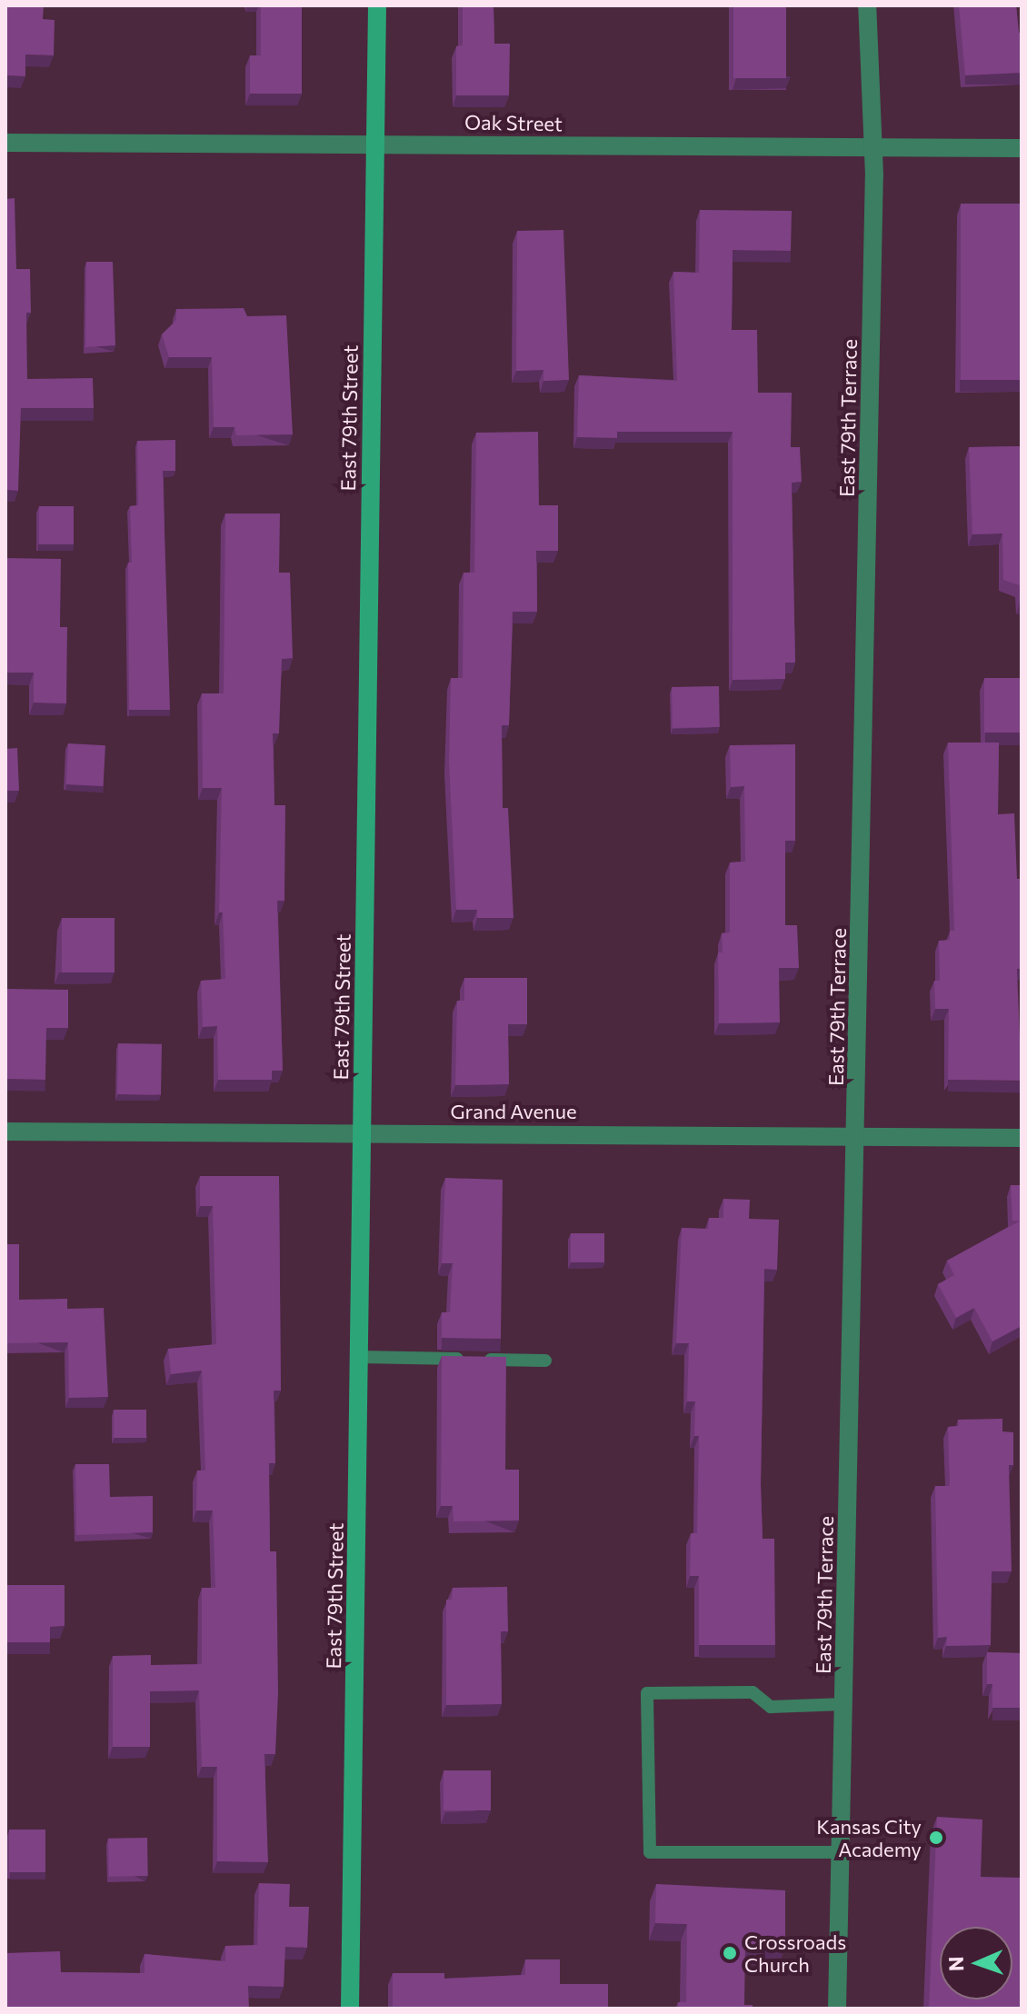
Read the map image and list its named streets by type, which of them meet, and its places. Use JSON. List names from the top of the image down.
{
  "streets": {
    "street": [
      "Oak Street",
      "East 79th Street",
      "East 79th Terrace",
      "Grand Avenue"
    ]
  },
  "crossings": [
    ["Oak Street", "East 79th Street"],
    ["Oak Street", "East 79th Terrace"],
    ["East 79th Street", "Grand Avenue"],
    ["East 79th Terrace", "Grand Avenue"]
  ],
  "places": ["Kansas City Academy", "Crossroads Church"],
  "north": "left"
}
